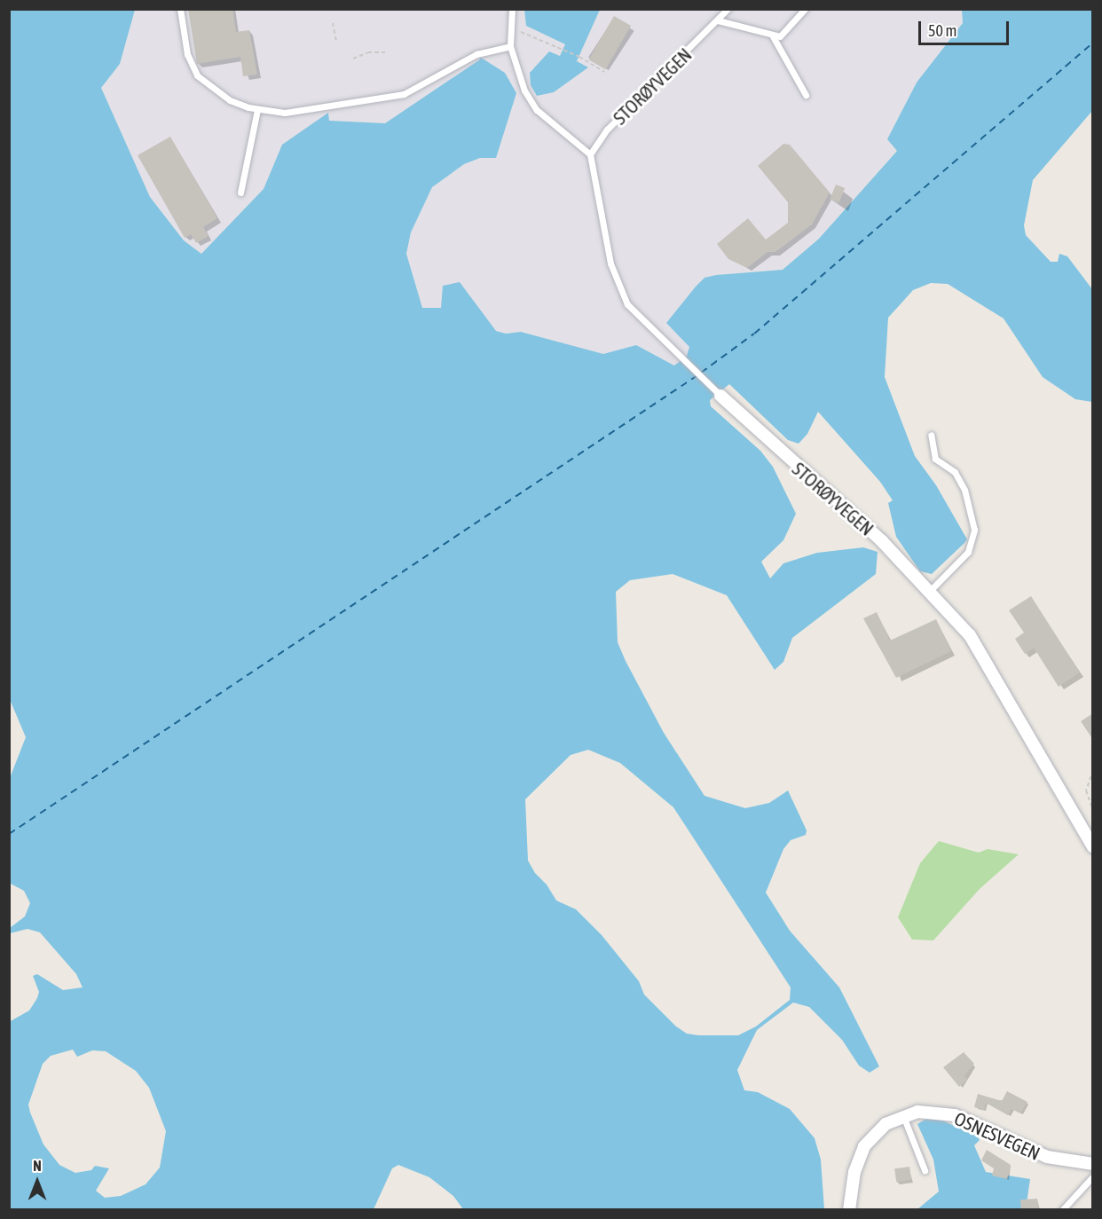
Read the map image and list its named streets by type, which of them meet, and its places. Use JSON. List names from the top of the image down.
{
  "streets": {
    "street": ["STORØYVEGEN", "OSNESVEGEN"]
  },
  "scale_bar": "50 m",
  "north": "top"
}
